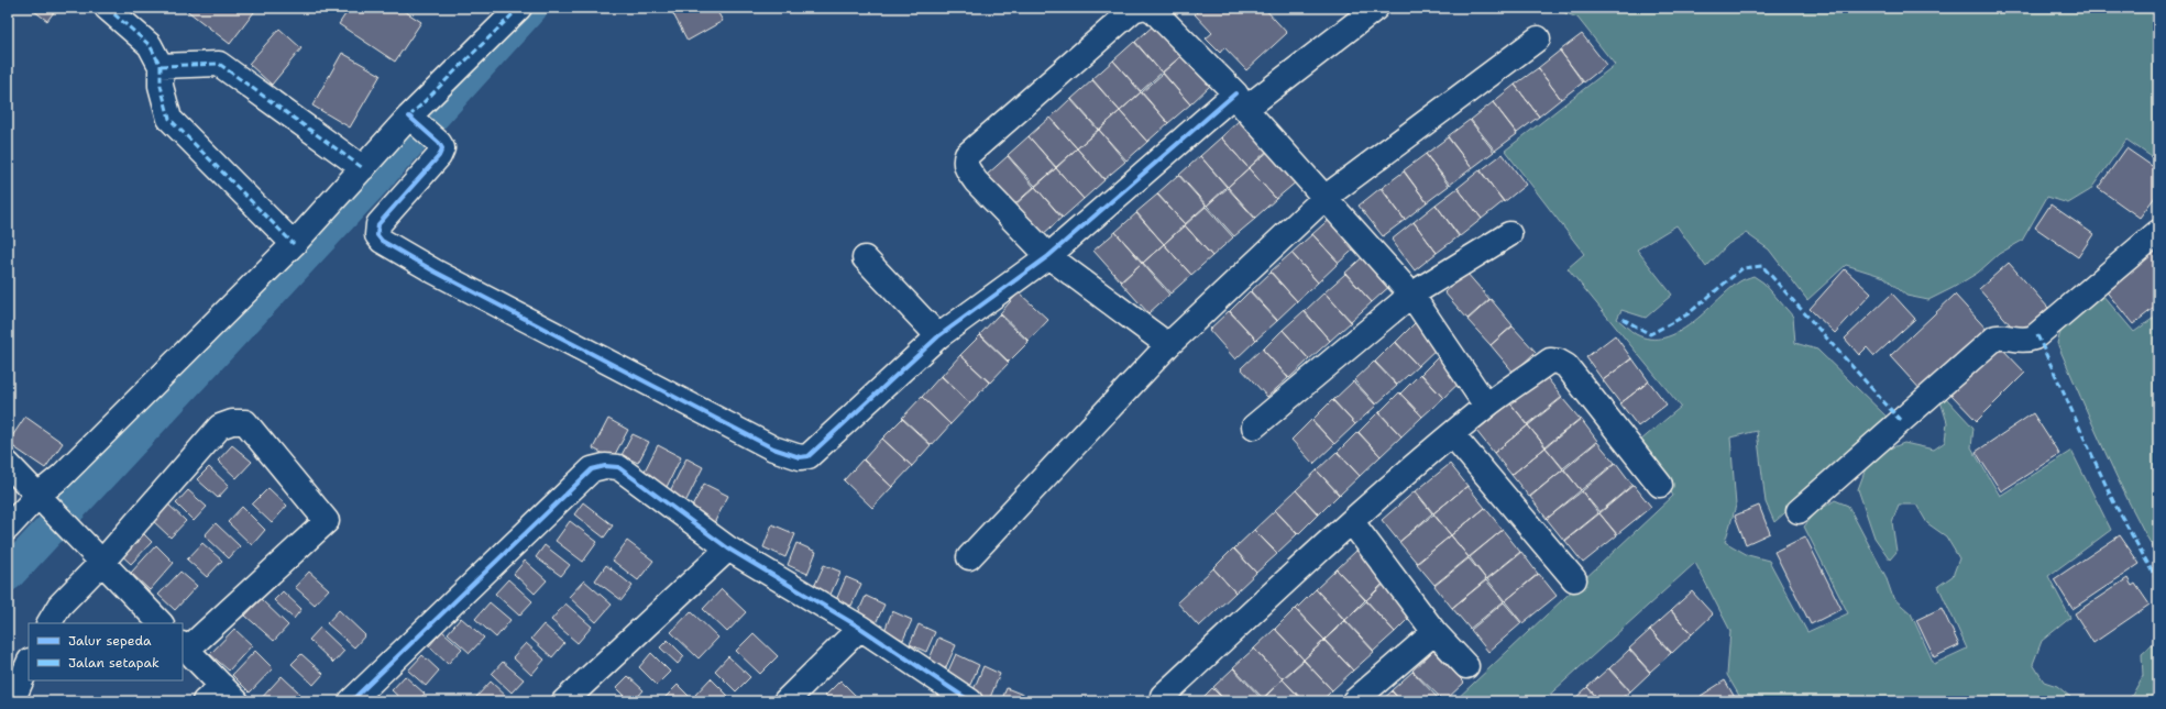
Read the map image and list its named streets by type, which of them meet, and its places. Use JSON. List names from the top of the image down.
{
  "legend": ["Jalur sepeda", "Jalan setapak"]
}
